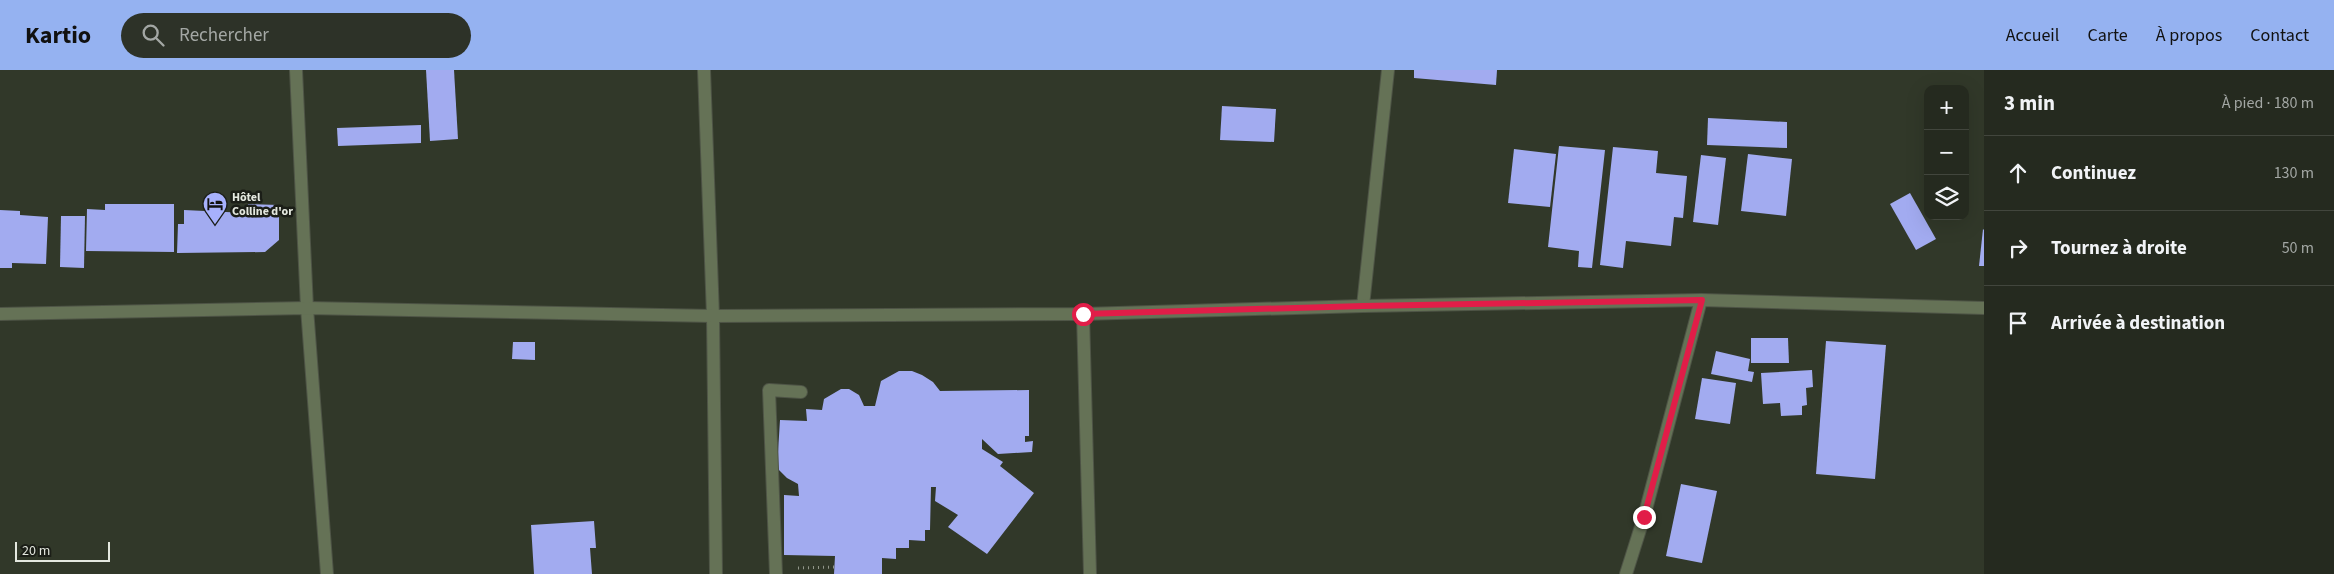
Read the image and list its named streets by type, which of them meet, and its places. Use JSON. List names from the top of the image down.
{
  "places": {
    "hotel": ["Hôtel Colline d'or"]
  },
  "scale_bar": "20 m",
  "page": {
    "header": "Kartio",
    "search": "Rechercher",
    "nav": [
      "Accueil",
      "Carte",
      "À propos",
      "Contact"
    ],
    "heading": ["3 min", "À pied · 180 m"],
    "map_buttons": ["+", "−"],
    "list": [
      ["Continuez", "130 m"],
      ["Tournez à droite", "50 m"],
      "Arrivée à destination"
    ],
    "scale": "20 m"
  }
}
